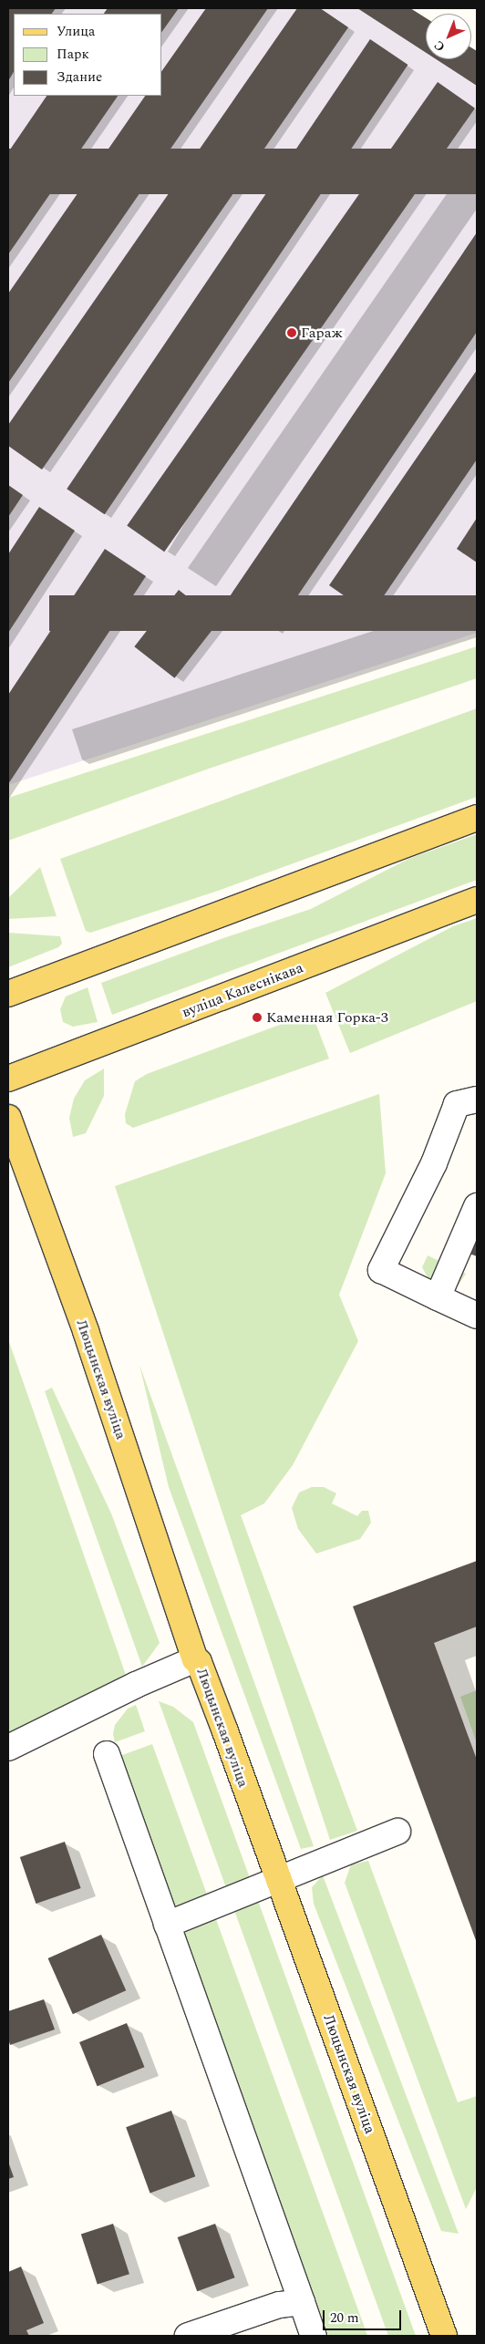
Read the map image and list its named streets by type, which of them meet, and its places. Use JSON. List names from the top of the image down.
{
  "streets": {
    "main road": ["вуліца Калеснікава", "Люцынская вуліца"]
  },
  "places": ["Гараж", "Каменная Горка-3"],
  "legend": ["Улица", "Парк", "Здание"],
  "scale_bar": "20 m",
  "north": "bottom left"
}
